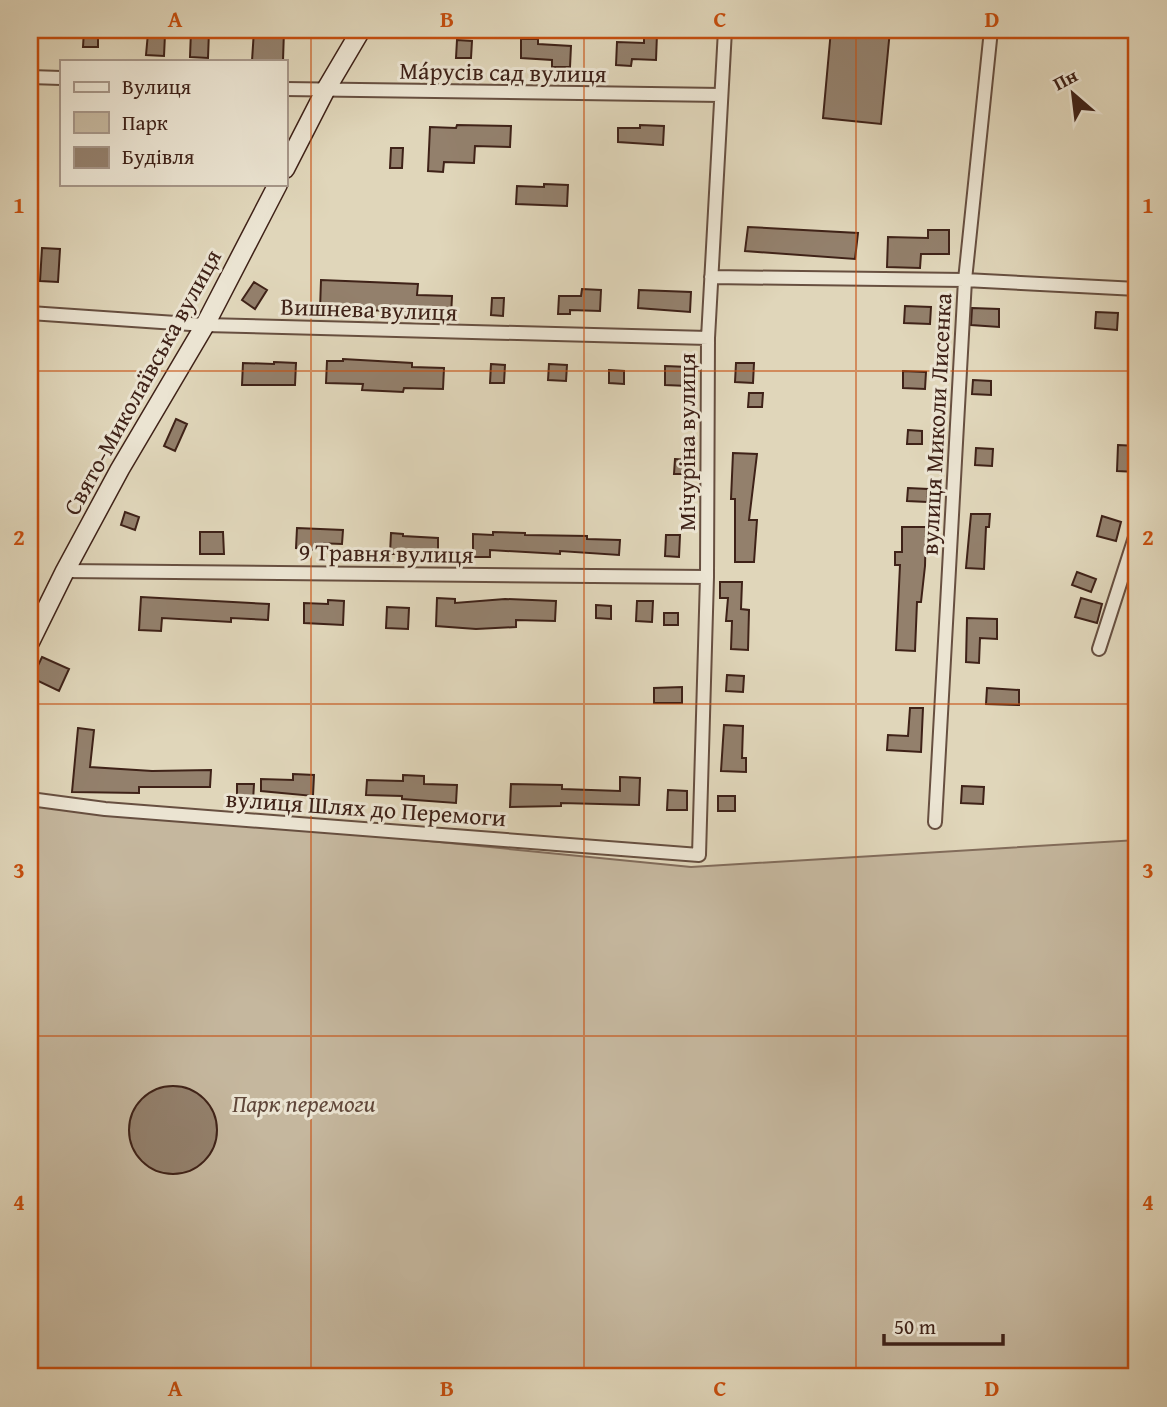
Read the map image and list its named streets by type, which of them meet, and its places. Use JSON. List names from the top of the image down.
{
  "streets": {
    "street": [
      "Мáрусів сад вулиця",
      "Вишнева вулиця",
      "Свято-Миколаївська вулиця",
      "вулиця Миколи Лисенка",
      "Мічуріна вулиця",
      "9 Травня вулиця",
      "вулиця Шлях до Перемоги"
    ]
  },
  "crossings": [
    ["Мáрусів сад вулиця", "Мічуріна вулиця"],
    ["Вишнева вулиця", "Свято-Миколаївська вулиця"],
    ["Вишнева вулиця", "Мічуріна вулиця"],
    ["Свято-Миколаївська вулиця", "9 Травня вулиця"],
    ["Мічуріна вулиця", "9 Травня вулиця"],
    ["Мічуріна вулиця", "вулиця Шлях до Перемоги"]
  ],
  "parks": ["Парк перемоги"],
  "legend": ["Вулиця", "Парк", "Будівля"],
  "scale_bar": "50 m",
  "north": "top left",
  "grid": {
    "columns": [
      "A",
      "B",
      "C",
      "D"
    ],
    "rows": [
      "1",
      "2",
      "3",
      "4"
    ]
  }
}
